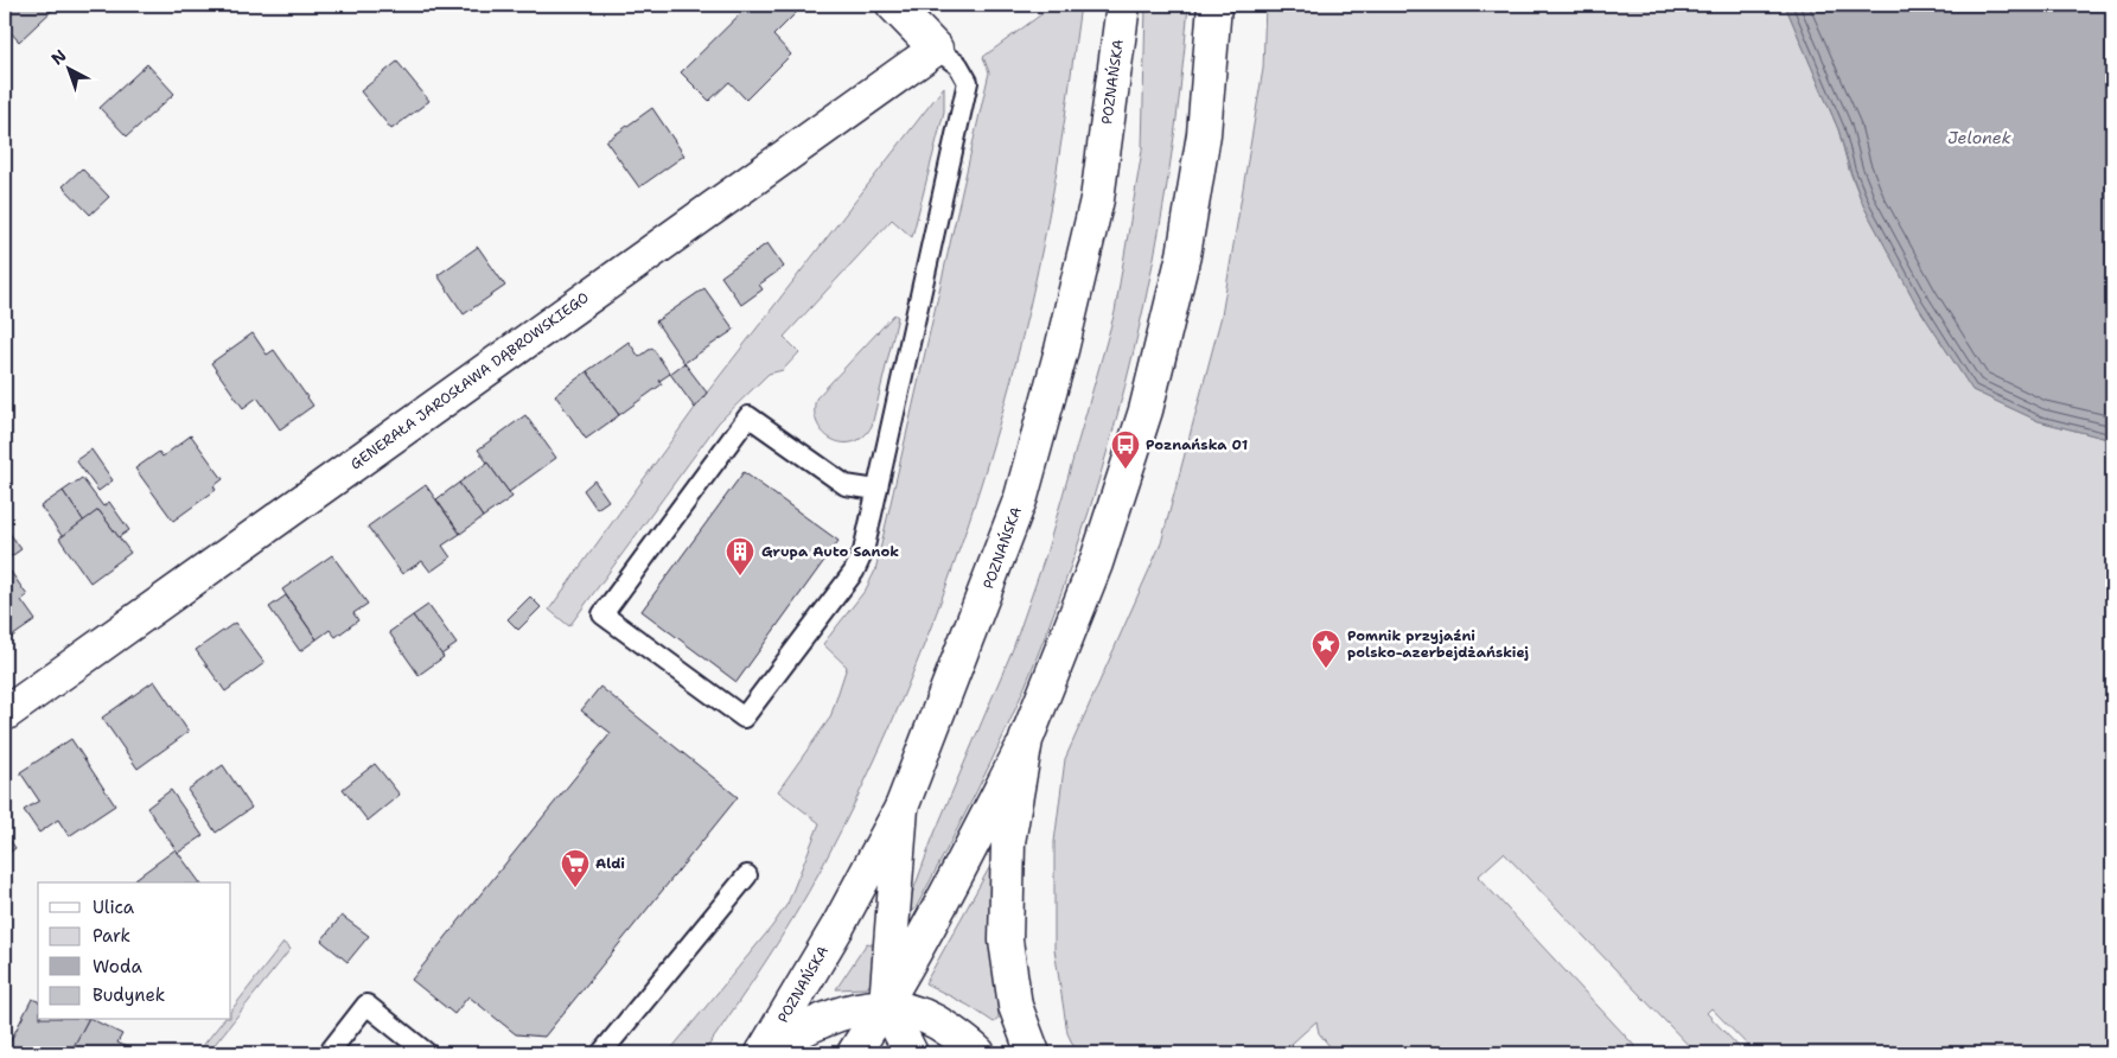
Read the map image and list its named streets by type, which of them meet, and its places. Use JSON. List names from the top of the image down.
{
  "streets": {
    "main road": ["POZNAŃSKA", "GENERAŁA JAROSŁAWA DĄBROWSKIEGO"]
  },
  "water": ["Jelonek"],
  "places": {
    "bus stop": ["Poznańska 01"],
    "building": ["Grupa Auto Sanok"],
    "place": ["Pomnik przyjaźni polsko-azerbejdżańskiej"],
    "supermarket": ["Aldi"]
  },
  "legend": [
    "Ulica",
    "Park",
    "Woda",
    "Budynek"
  ],
  "north": "top left"
}
